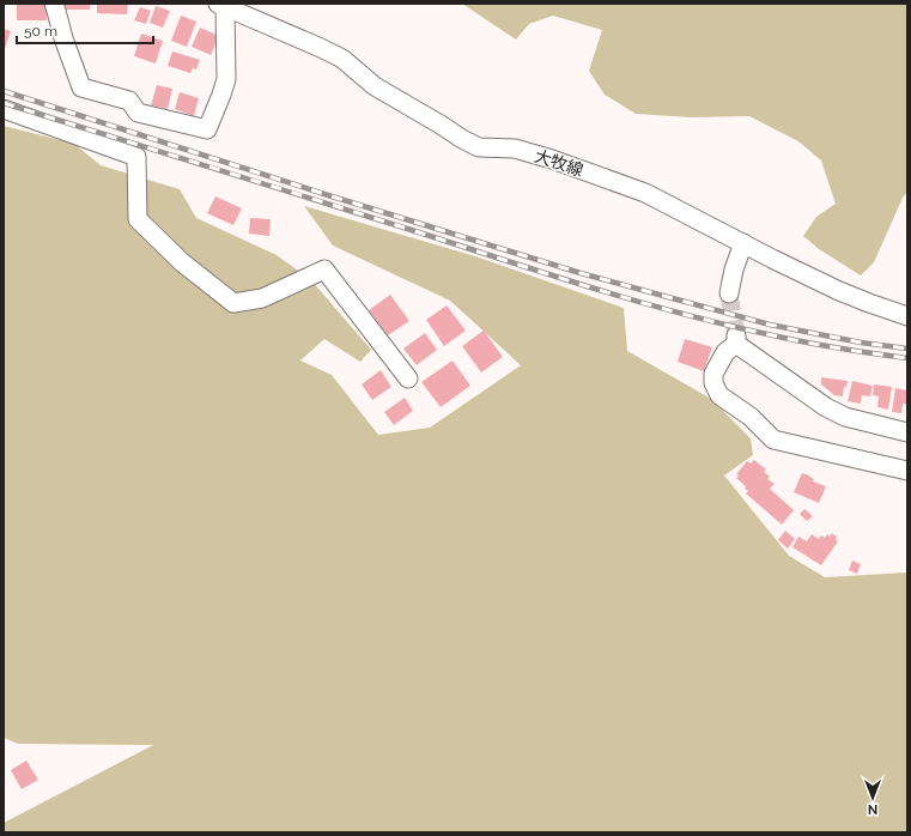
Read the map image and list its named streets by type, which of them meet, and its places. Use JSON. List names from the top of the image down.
{
  "streets": {
    "street": ["大牧線"]
  },
  "scale_bar": "50 m",
  "north": "bottom"
}
